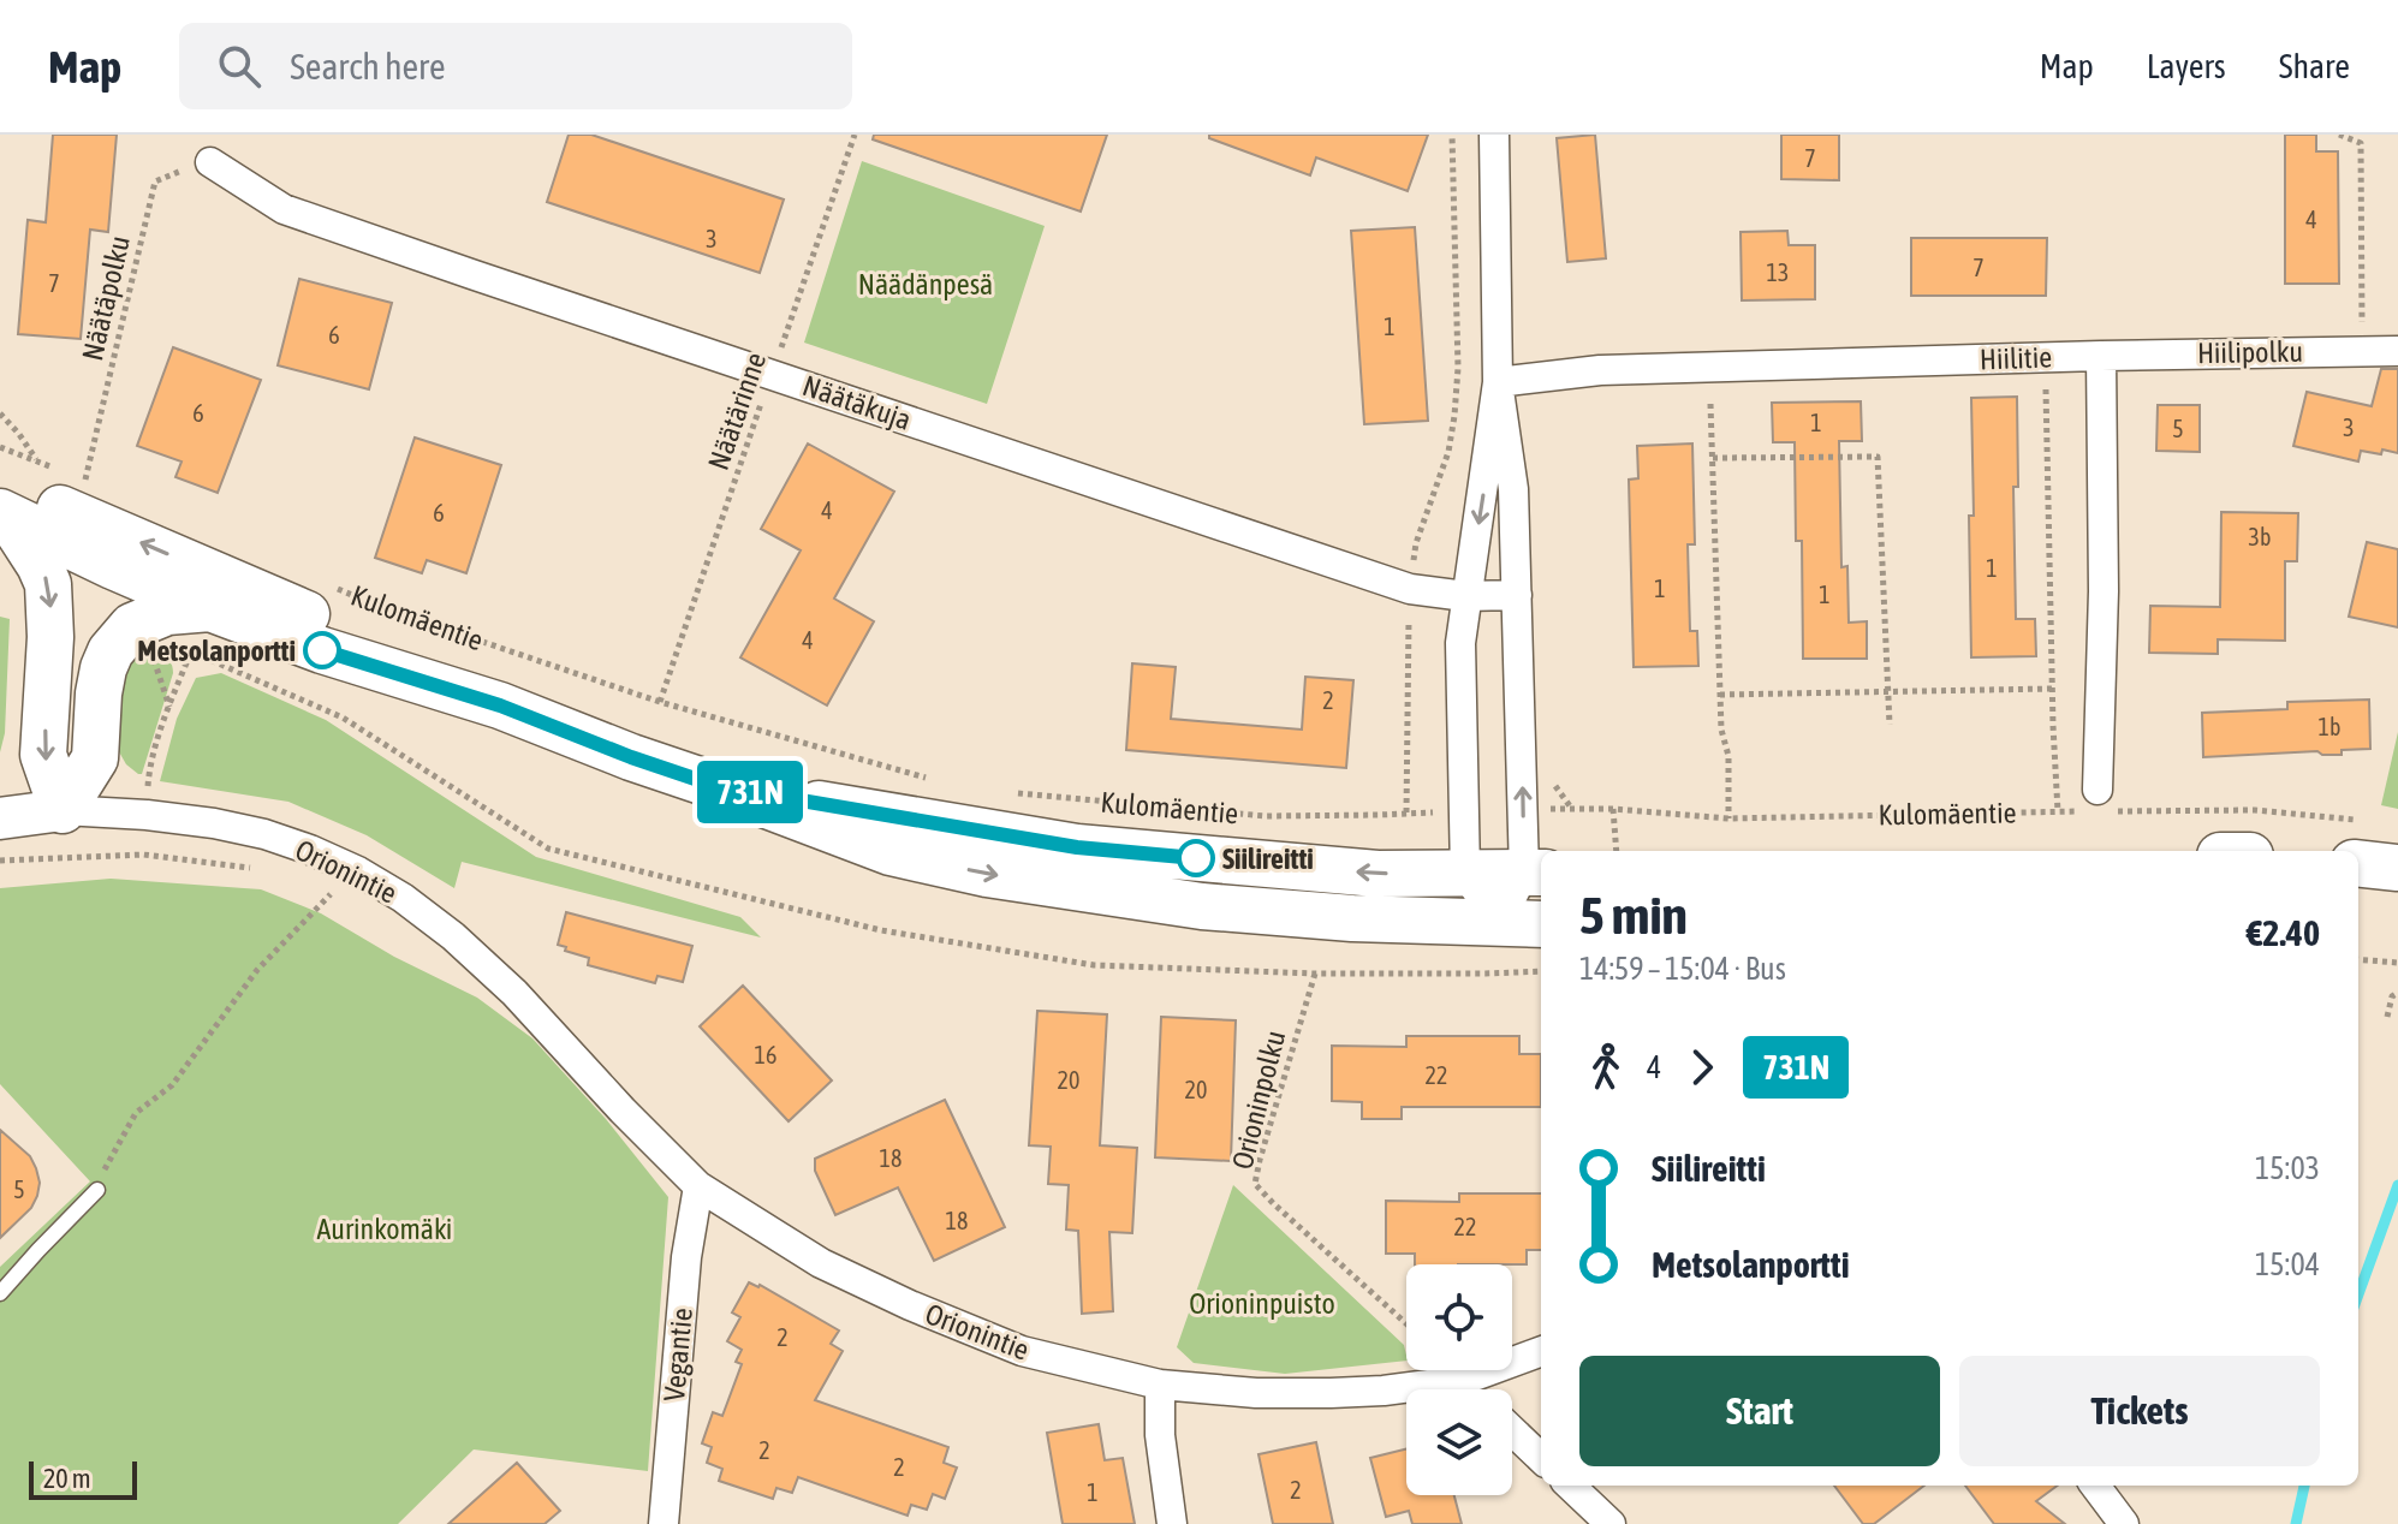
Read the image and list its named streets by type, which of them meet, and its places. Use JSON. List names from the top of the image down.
{
  "streets": {
    "main road": ["Kulomäentie", "Orionintie"],
    "street": [
      "Hiilipolku",
      "Hiilitie",
      "Näätäkuja",
      "Vegantie"
    ],
    "path": ["Näätäpolku", "Näätärinne", "Orioninpolku"]
  },
  "crossings": [
    ["Näätäpolku", "Näätäkuja"],
    ["Hiilipolku", "Hiilitie"],
    ["Näätäkuja", "Näätärinne"],
    ["Näätärinne", "Kulomäentie"],
    ["Orionintie", "Vegantie"]
  ],
  "parks": ["Näädänpesä", "Aurinkomäki", "Orioninpuisto"],
  "places": ["Metsolanportti", "Siilireitti"],
  "lines": ["bus line 731N"],
  "house_numbers": [
    "7",
    "4",
    "3",
    "7",
    "13",
    "7",
    "1",
    "6",
    "6",
    "1",
    "3",
    "5",
    "4",
    "6",
    "3b",
    "1",
    "1",
    "1",
    "4",
    "2",
    "1b",
    "16",
    "22",
    "20",
    "20",
    "18",
    "5",
    "18",
    "22",
    "2",
    "2",
    "2",
    "2",
    "1"
  ],
  "scale_bar": "20 m",
  "page": {
    "header": "Map",
    "search": "Search here",
    "nav": ["Map", "Layers", "Share"],
    "on_map": "731N",
    "heading": ["5 min", "14:59 – 15:04 · Bus", "€2.40"],
    "legs": ["4", "731N"],
    "list": [
      {
        "name": "Siilireitti",
        "value": "15:03"
      },
      {
        "name": "Metsolanportti",
        "value": "15:04"
      }
    ],
    "buttons": ["Start", "Tickets"],
    "scale": "20 m"
  }
}
